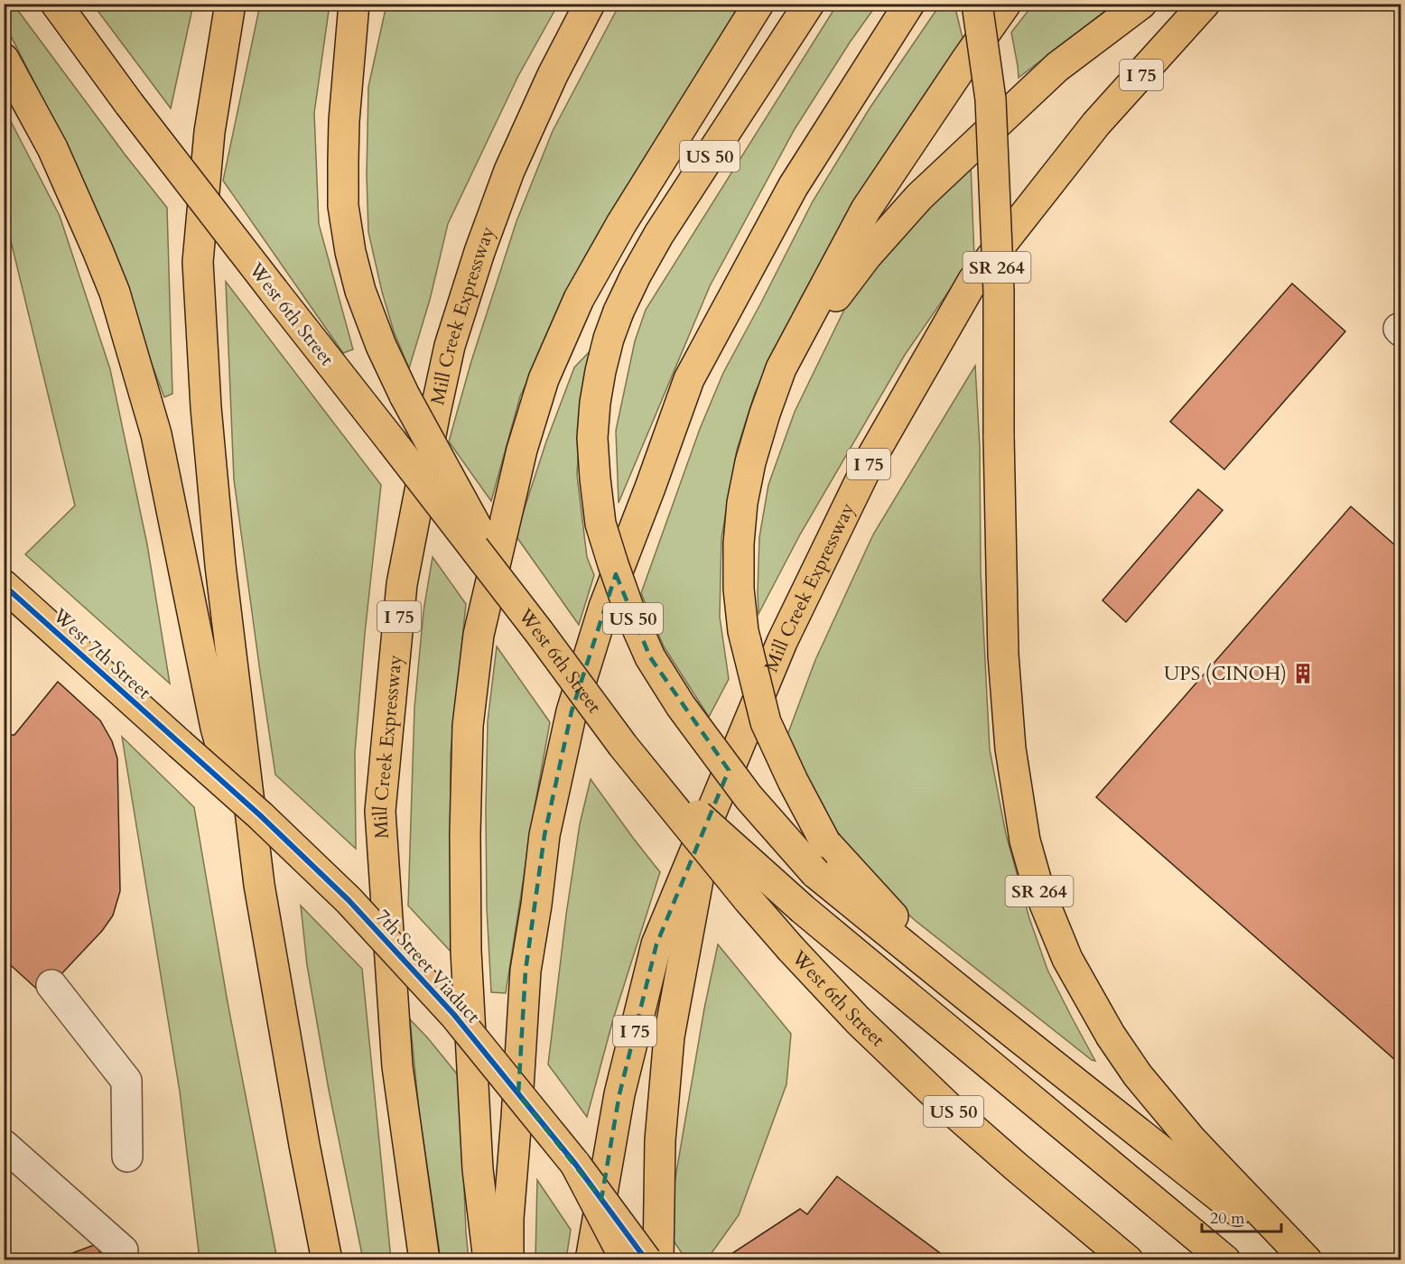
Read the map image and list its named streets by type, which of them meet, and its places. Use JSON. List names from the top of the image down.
{
  "streets": {
    "main road": [
      "I 75",
      "US 50",
      "SR 264",
      "West 6th Street",
      "Mill Creek Expressway",
      "West 7th Street",
      "7th Street Viaduct"
    ]
  },
  "crossings": [
    ["US 50", "West 6th Street"],
    ["West 7th Street", "7th Street Viaduct"]
  ],
  "places": {
    "building": ["UPS (CINOH)"]
  },
  "scale_bar": "20 m"
}
